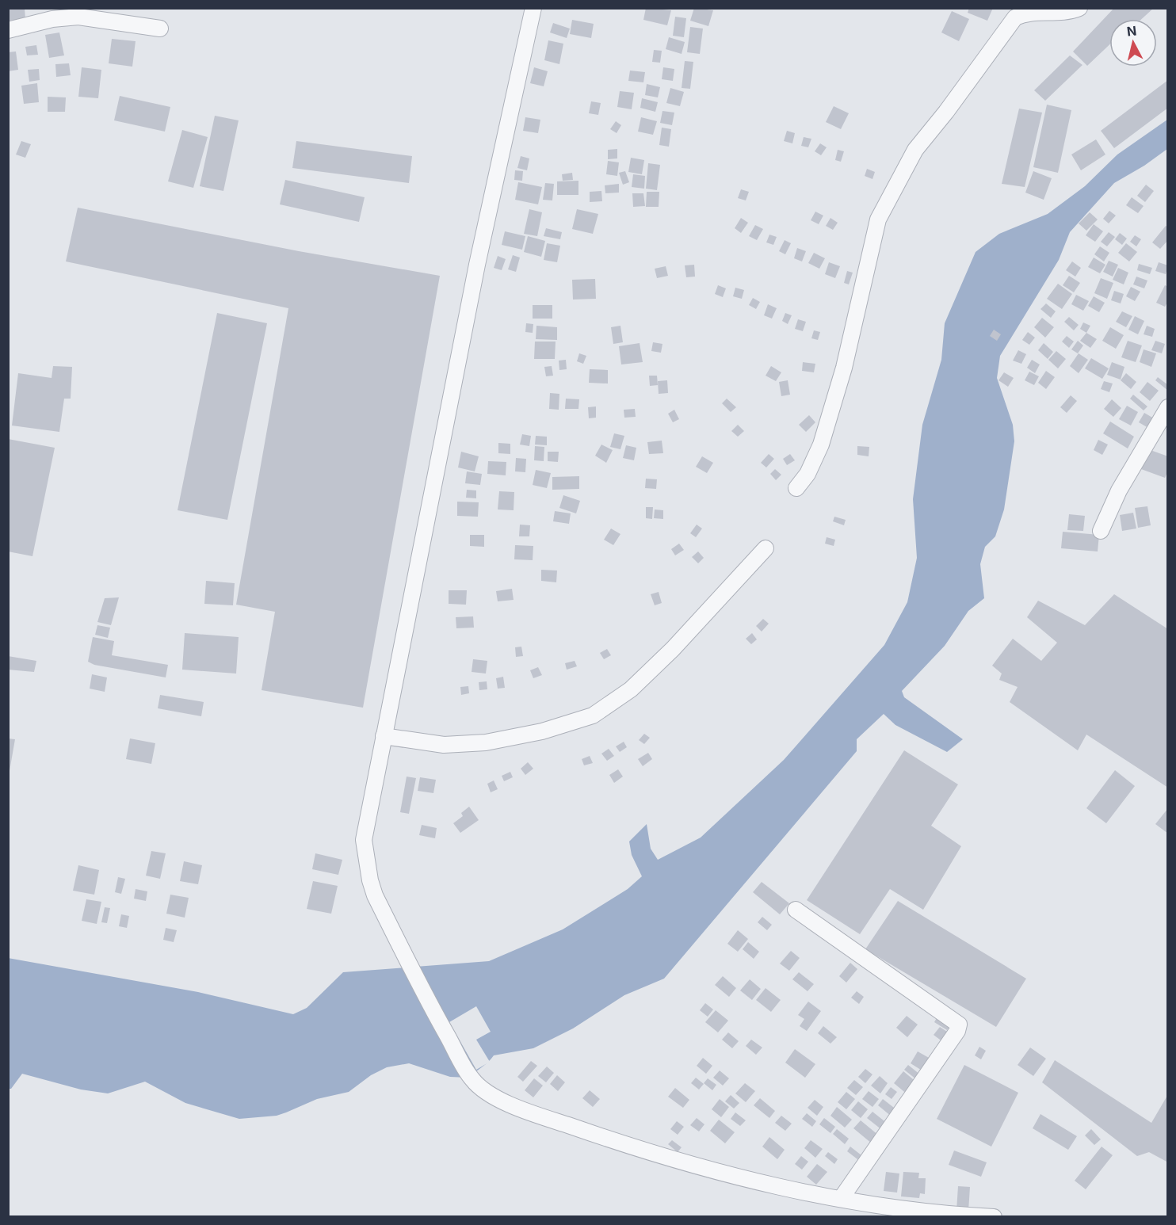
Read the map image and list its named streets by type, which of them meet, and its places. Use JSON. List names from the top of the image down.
{
  "north": "top"
}
